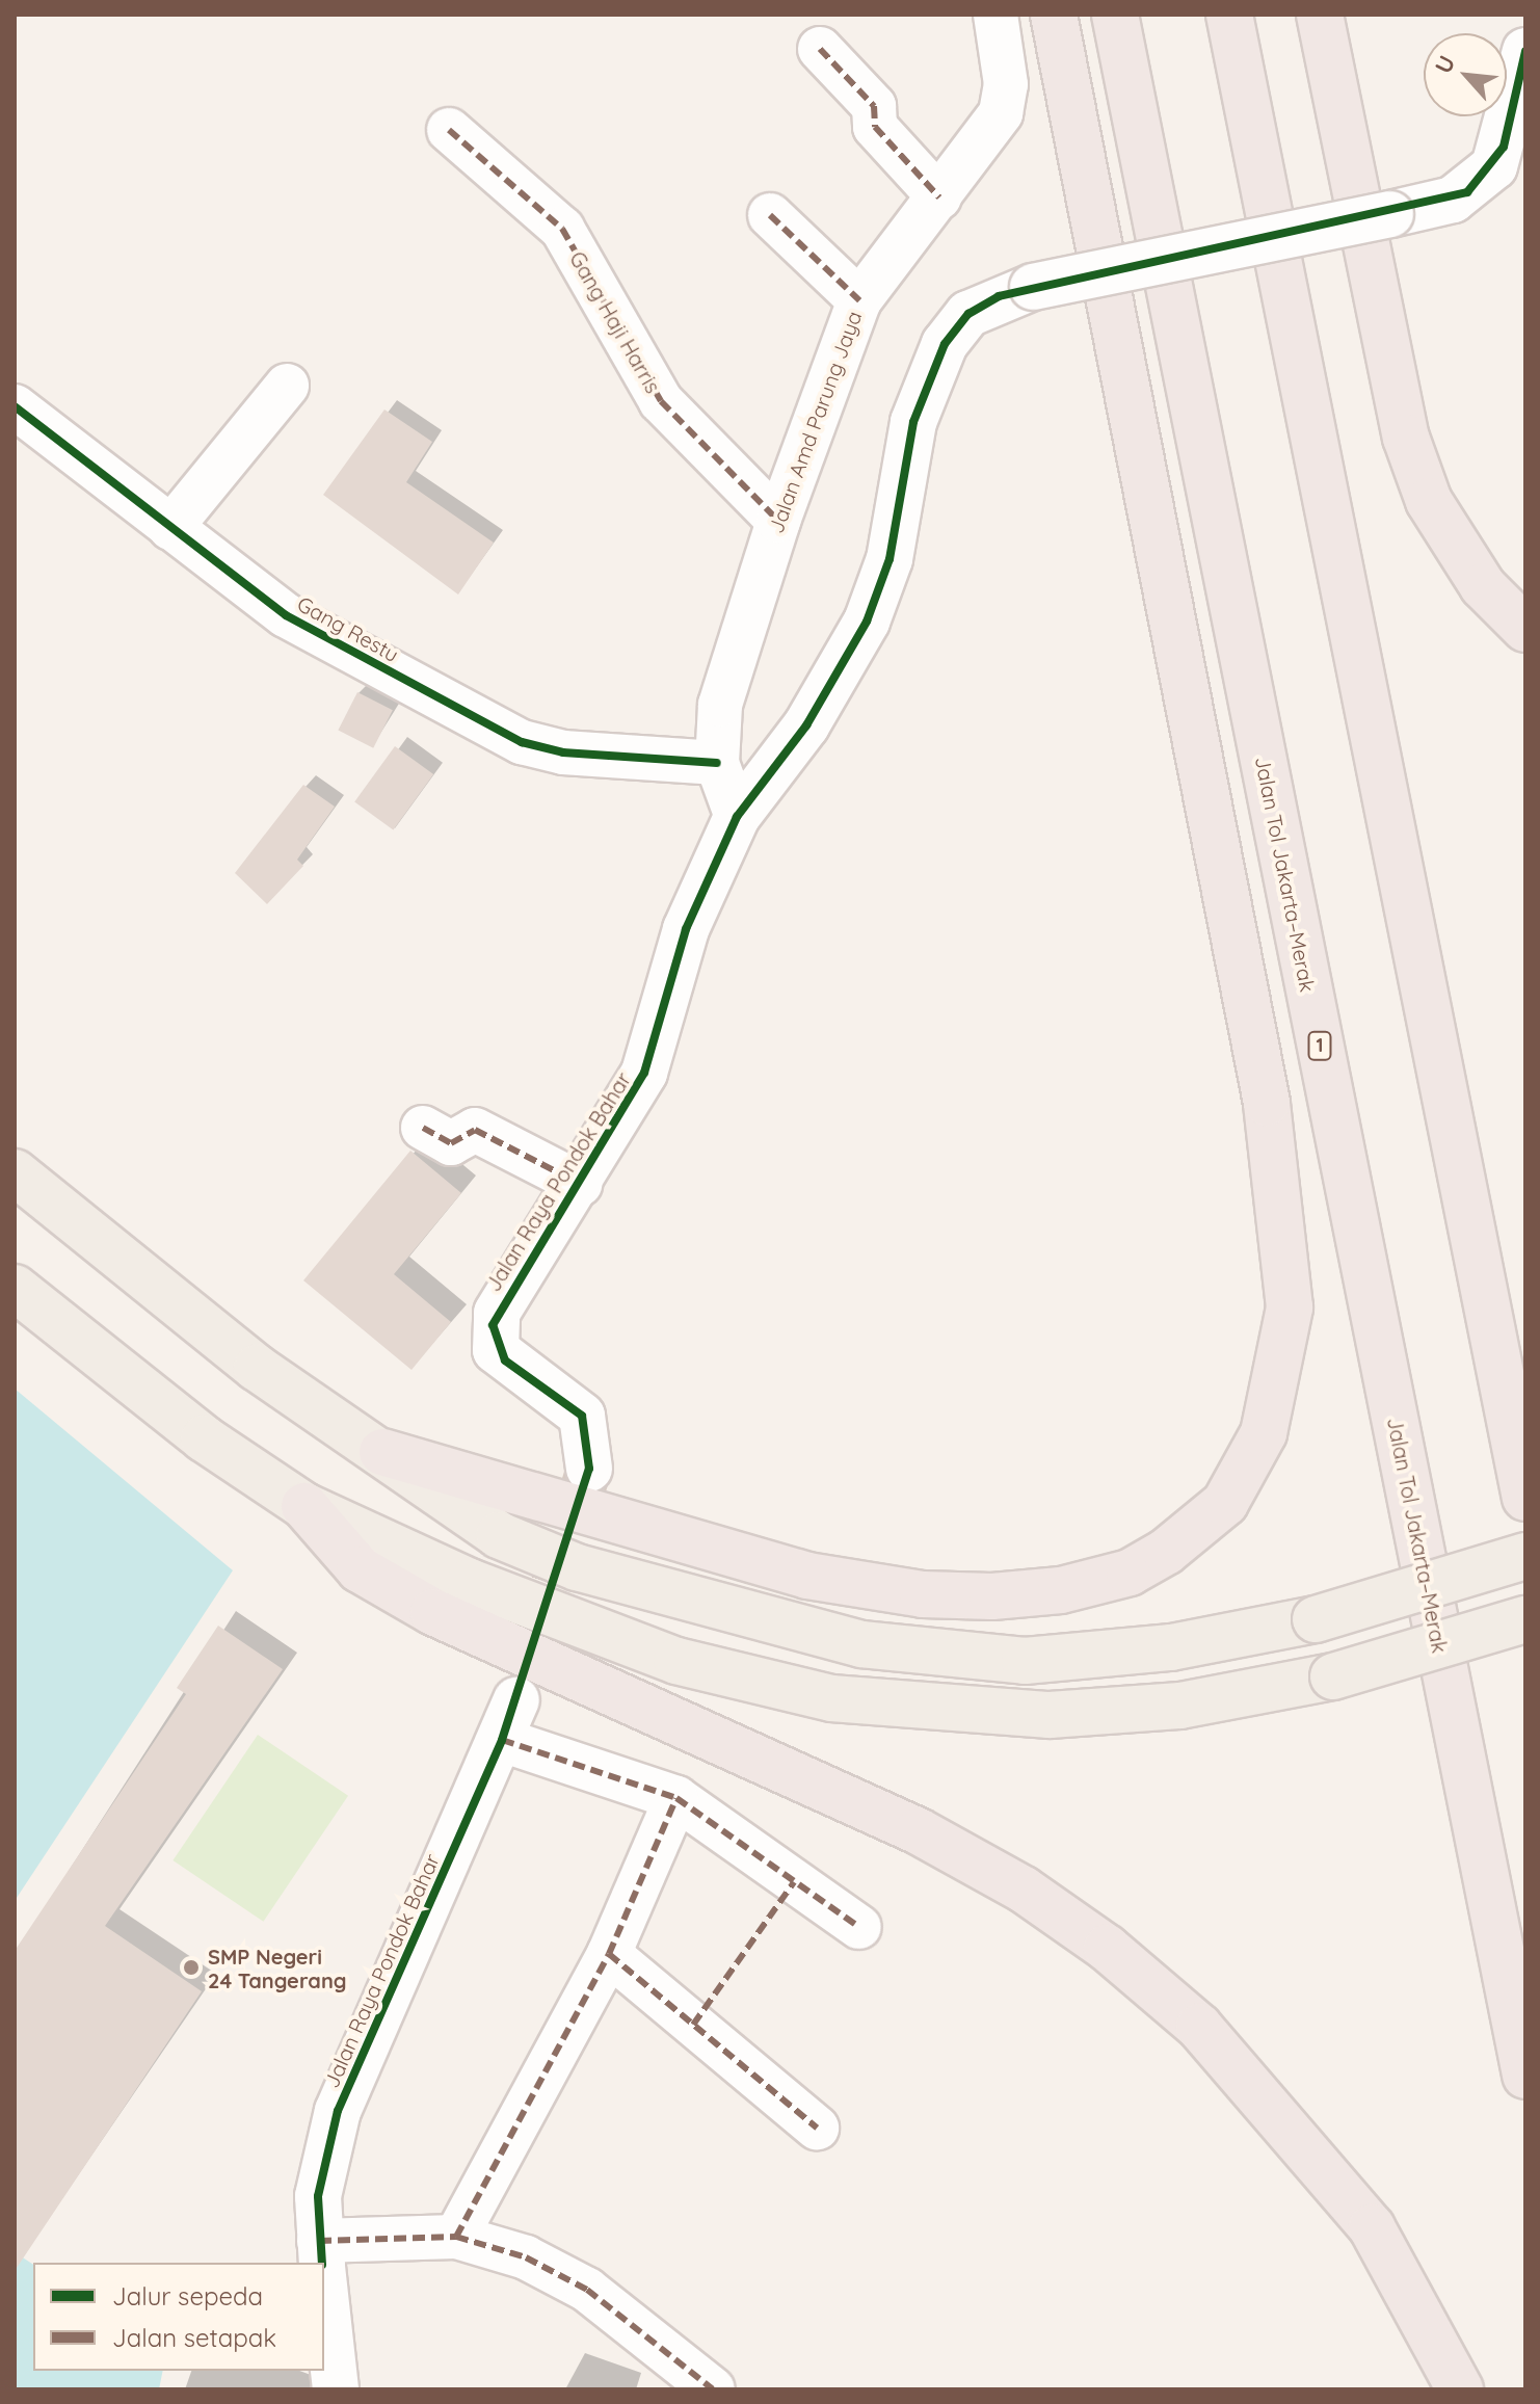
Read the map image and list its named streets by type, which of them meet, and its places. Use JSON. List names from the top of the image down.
{
  "streets": {
    "highway": ["Jalan Tol Jakarta–Merak", "1"],
    "street": [
      "Gang Haji Harris",
      "Jalan Amd Parung Jaya",
      "Gang Restu",
      "Jalan Raya Pondok Bahar"
    ]
  },
  "crossings": [
    ["Gang Haji Harris", "Jalan Amd Parung Jaya"],
    ["Jalan Amd Parung Jaya", "Gang Restu"],
    ["Jalan Amd Parung Jaya", "Jalan Raya Pondok Bahar"]
  ],
  "places": ["SMP Negeri 24 Tangerang"],
  "legend": ["Jalur sepeda", "Jalan setapak"],
  "north": "top left"
}
